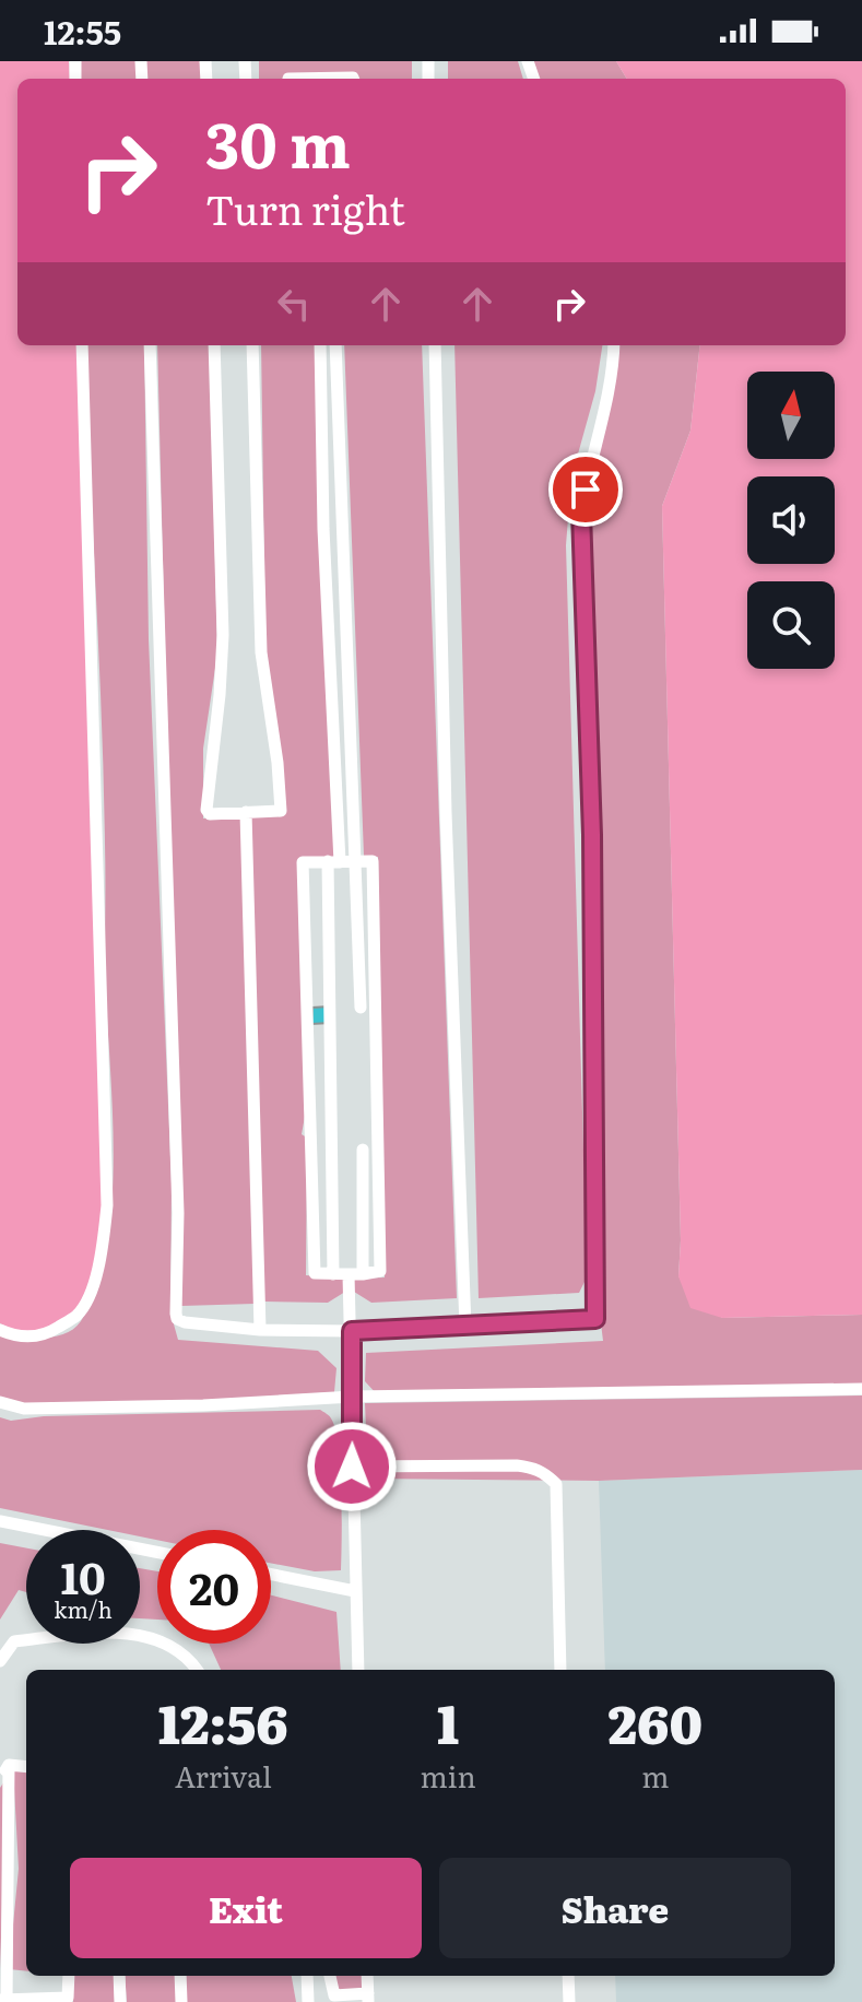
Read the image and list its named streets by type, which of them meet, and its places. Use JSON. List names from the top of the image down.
{
  "north": "top",
  "page": {
    "status": "12:55",
    "turn": ["30 m", "Turn right"],
    "speed": "10 km/h",
    "limit": "20",
    "eta": [
      "12:56",
      "Arrival",
      "1",
      "min",
      "260",
      "m"
    ],
    "buttons": ["Exit", "Share"]
  }
}
